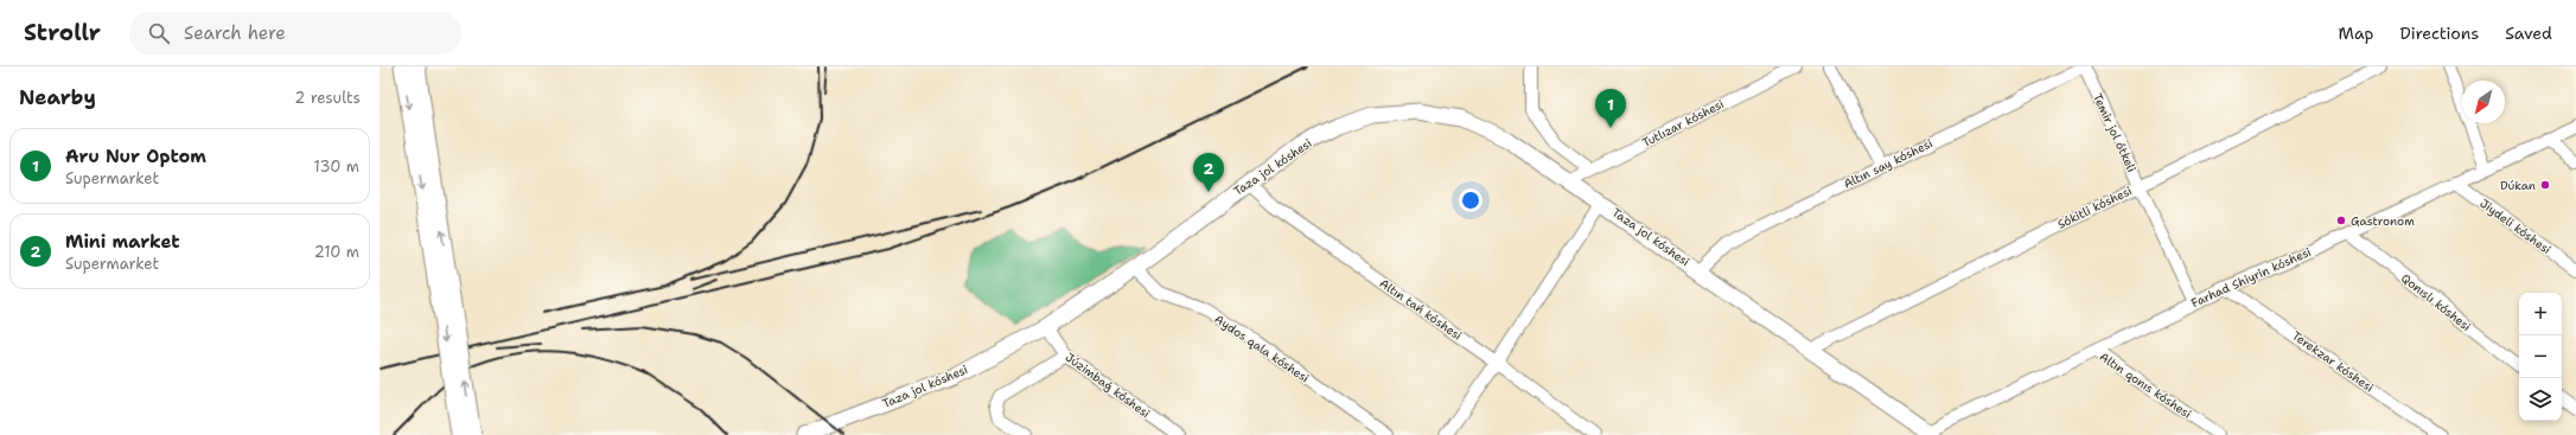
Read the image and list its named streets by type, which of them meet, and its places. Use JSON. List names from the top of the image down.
{
  "streets": {
    "main road": ["Taza jol kóshesi"],
    "street": [
      "Tutlızar kóshesi",
      "Temir jol ótkeli",
      "Altın say kóshesi",
      "Sókitli kóshesi",
      "Jiydeli kóshesi",
      "Farhad Shiyrin kóshesi",
      "Qonıslı kóshesi",
      "Altın tań kóshesi",
      "Aydos qala kóshesi",
      "Terekzar kóshesi",
      "Júzimbaǵ kóshesi",
      "Altın qonıs kóshesi"
    ]
  },
  "crossings": [
    ["Tutlızar kóshesi", "Taza jol kóshesi"],
    ["Temir jol ótkeli", "Altın say kóshesi"],
    ["Temir jol ótkeli", "Sókitli kóshesi"],
    ["Temir jol ótkeli", "Farhad Shiyrin kóshesi"],
    ["Altın say kóshesi", "Taza jol kóshesi"],
    ["Taza jol kóshesi", "Sókitli kóshesi"],
    ["Taza jol kóshesi", "Farhad Shiyrin kóshesi"],
    ["Taza jol kóshesi", "Altın tań kóshesi"],
    ["Taza jol kóshesi", "Aydos qala kóshesi"],
    ["Taza jol kóshesi", "Júzimbaǵ kóshesi"],
    ["Jiydeli kóshesi", "Farhad Shiyrin kóshesi"],
    ["Farhad Shiyrin kóshesi", "Qonıslı kóshesi"],
    ["Farhad Shiyrin kóshesi", "Terekzar kóshesi"],
    ["Farhad Shiyrin kóshesi", "Altın qonıs kóshesi"]
  ],
  "places": ["Dúkan", "Gastronom"],
  "north": "bottom left",
  "page": {
    "header": "Strollr",
    "search": "Search here",
    "nav": ["Map", "Directions", "Saved"],
    "heading": ["Nearby", "2 results"],
    "pins": ["1", "2"],
    "list": [
      {
        "mark": "1",
        "name": "Aru Nur Optom",
        "note": "Supermarket",
        "value": "130 m"
      },
      {
        "mark": "2",
        "name": "Mini market",
        "note": "Supermarket",
        "value": "210 m"
      }
    ],
    "map_buttons": ["+", "−"]
  }
}
